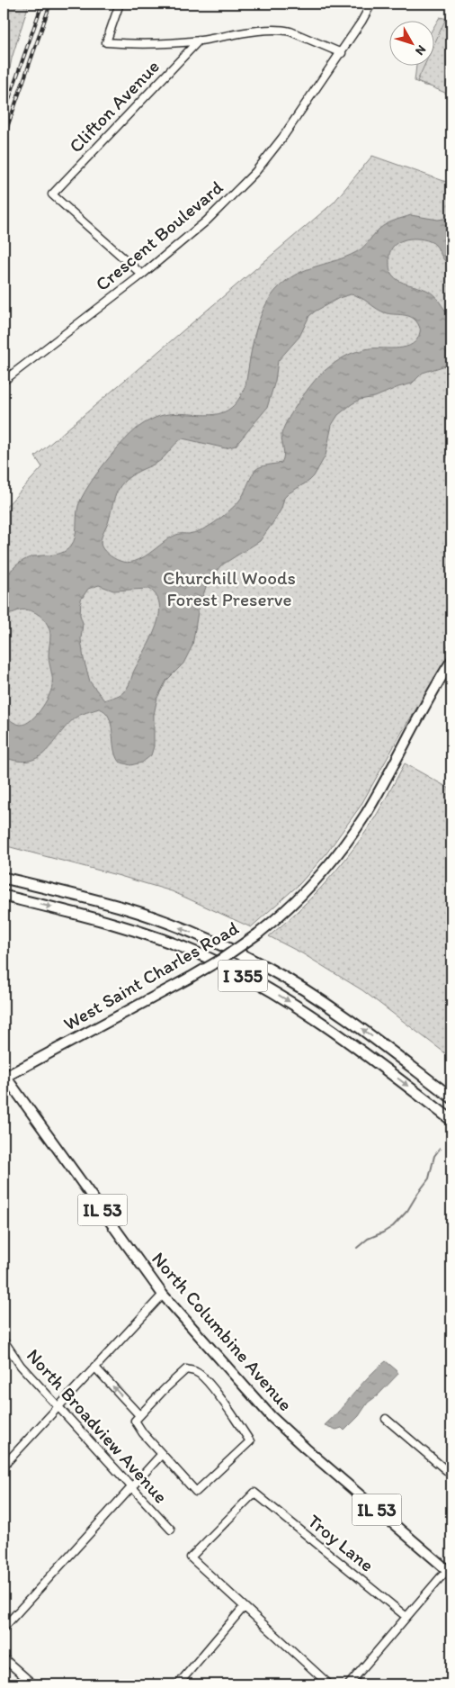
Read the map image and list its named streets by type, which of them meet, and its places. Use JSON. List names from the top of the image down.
{
  "streets": {
    "highway": ["I 355"],
    "main road": ["West Saint Charles Road", "IL 53", "North Columbine Avenue"],
    "street": [
      "Clifton Avenue",
      "Crescent Boulevard",
      "North Broadview Avenue",
      "Troy Lane"
    ]
  },
  "crossings": [
    ["Clifton Avenue", "Crescent Boulevard"],
    ["West Saint Charles Road", "North Columbine Avenue"]
  ],
  "parks": ["Churchill Woods Forest Preserve"],
  "north": "bottom right"
}
